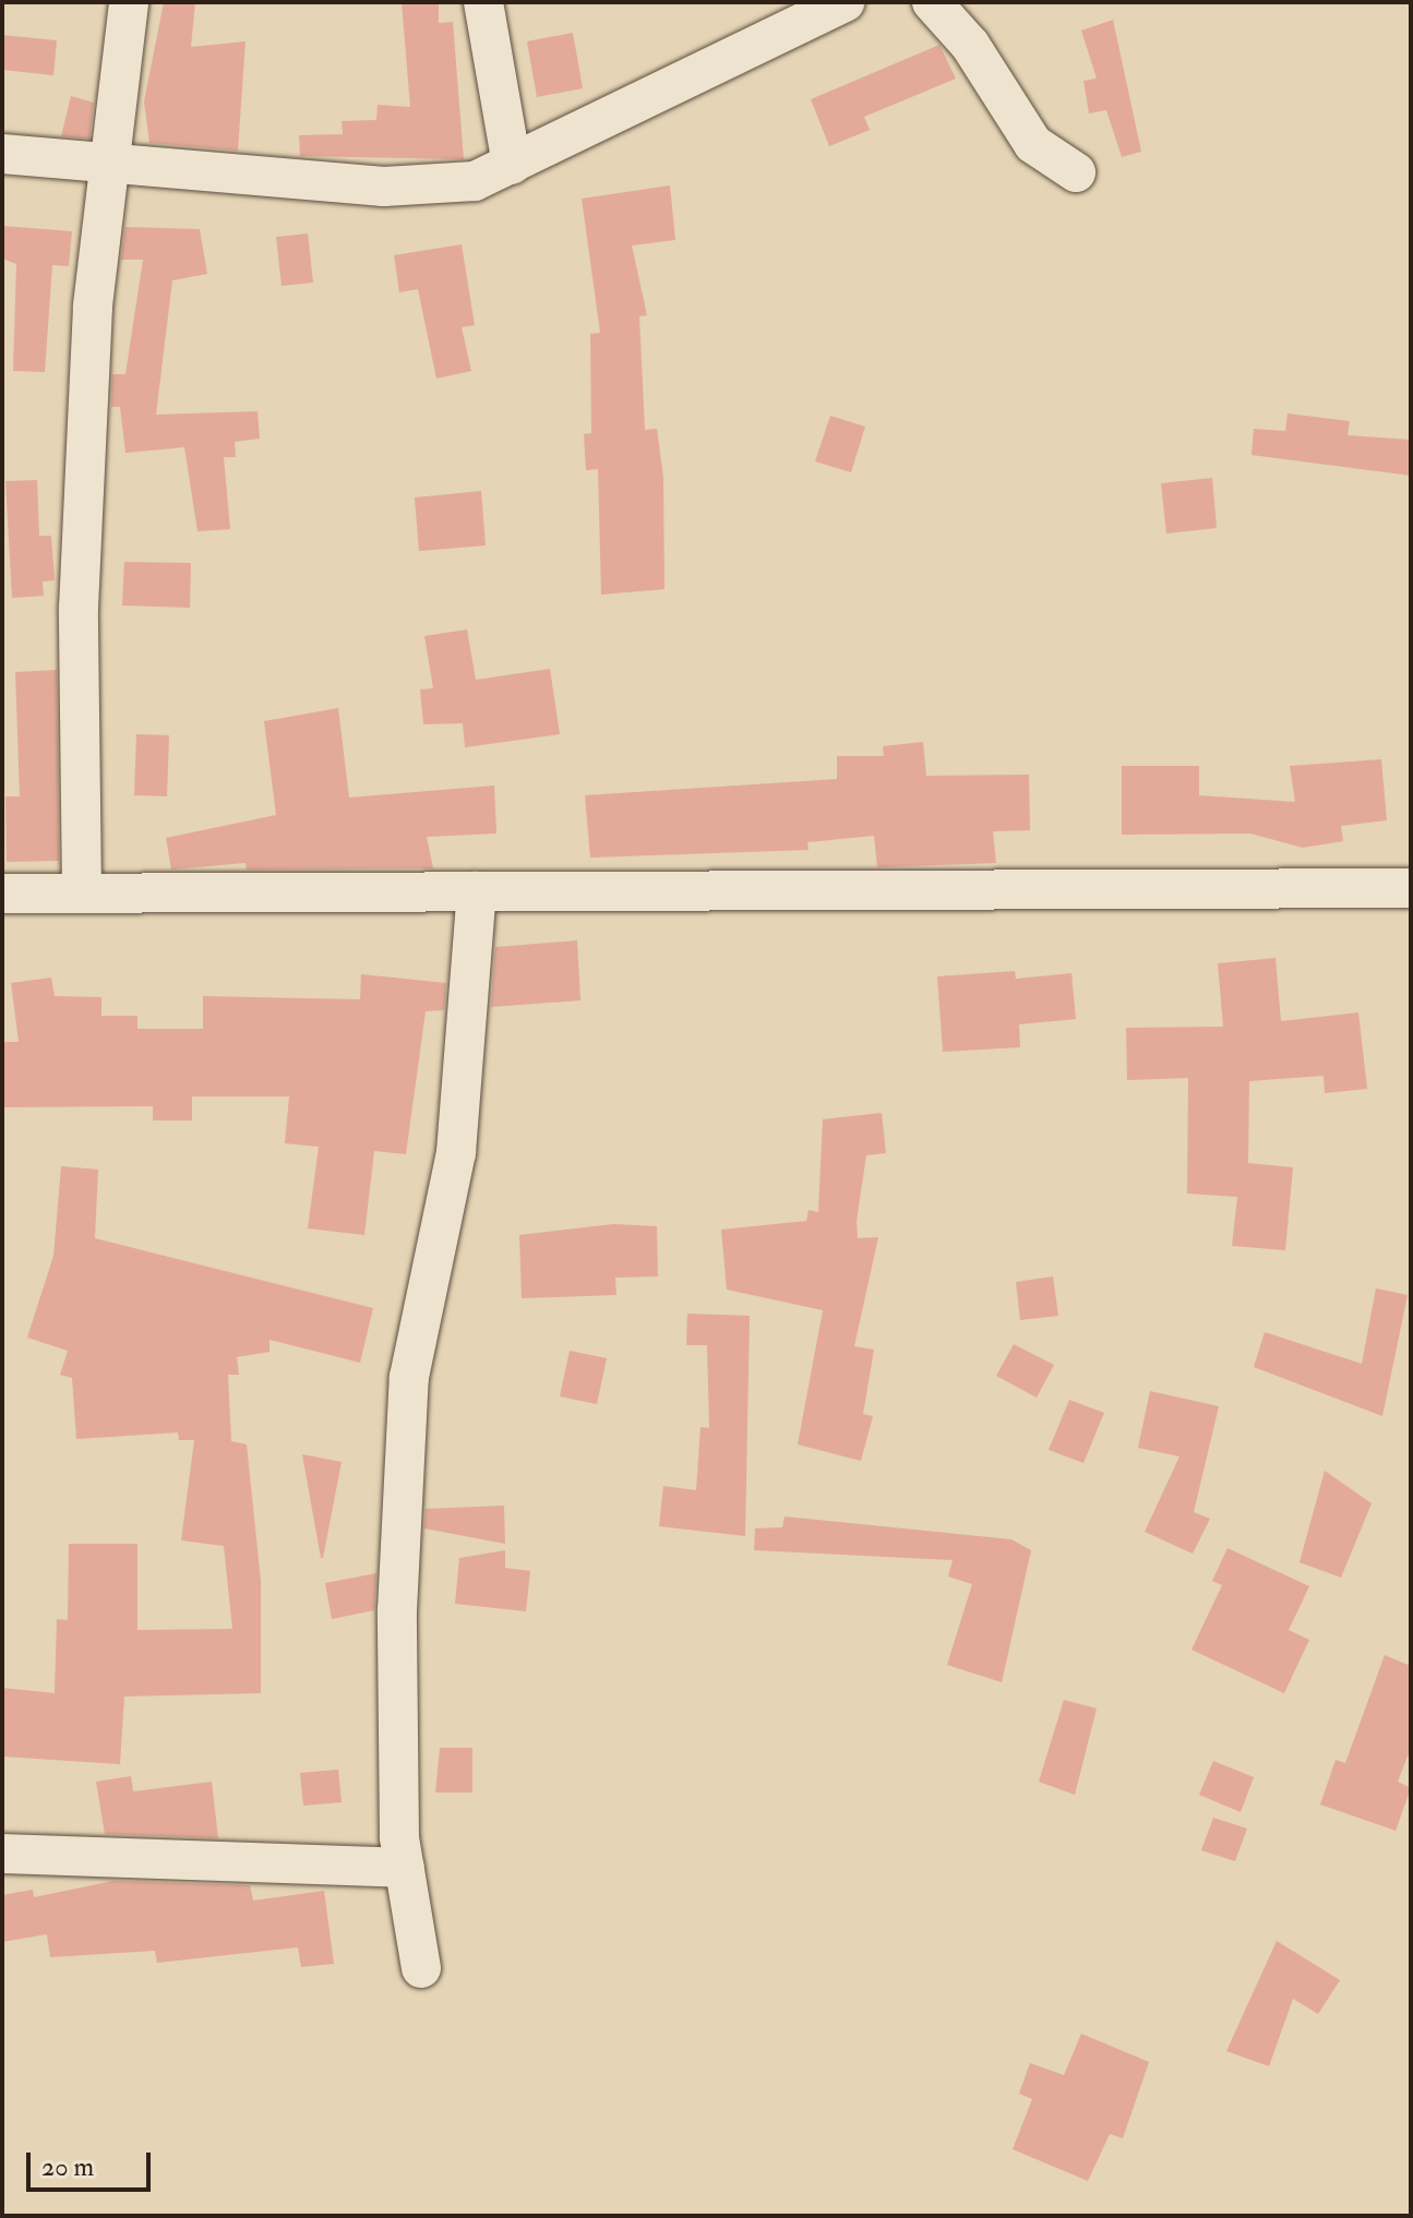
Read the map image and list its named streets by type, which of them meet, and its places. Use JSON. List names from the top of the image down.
{
  "scale_bar": "20 m"
}
